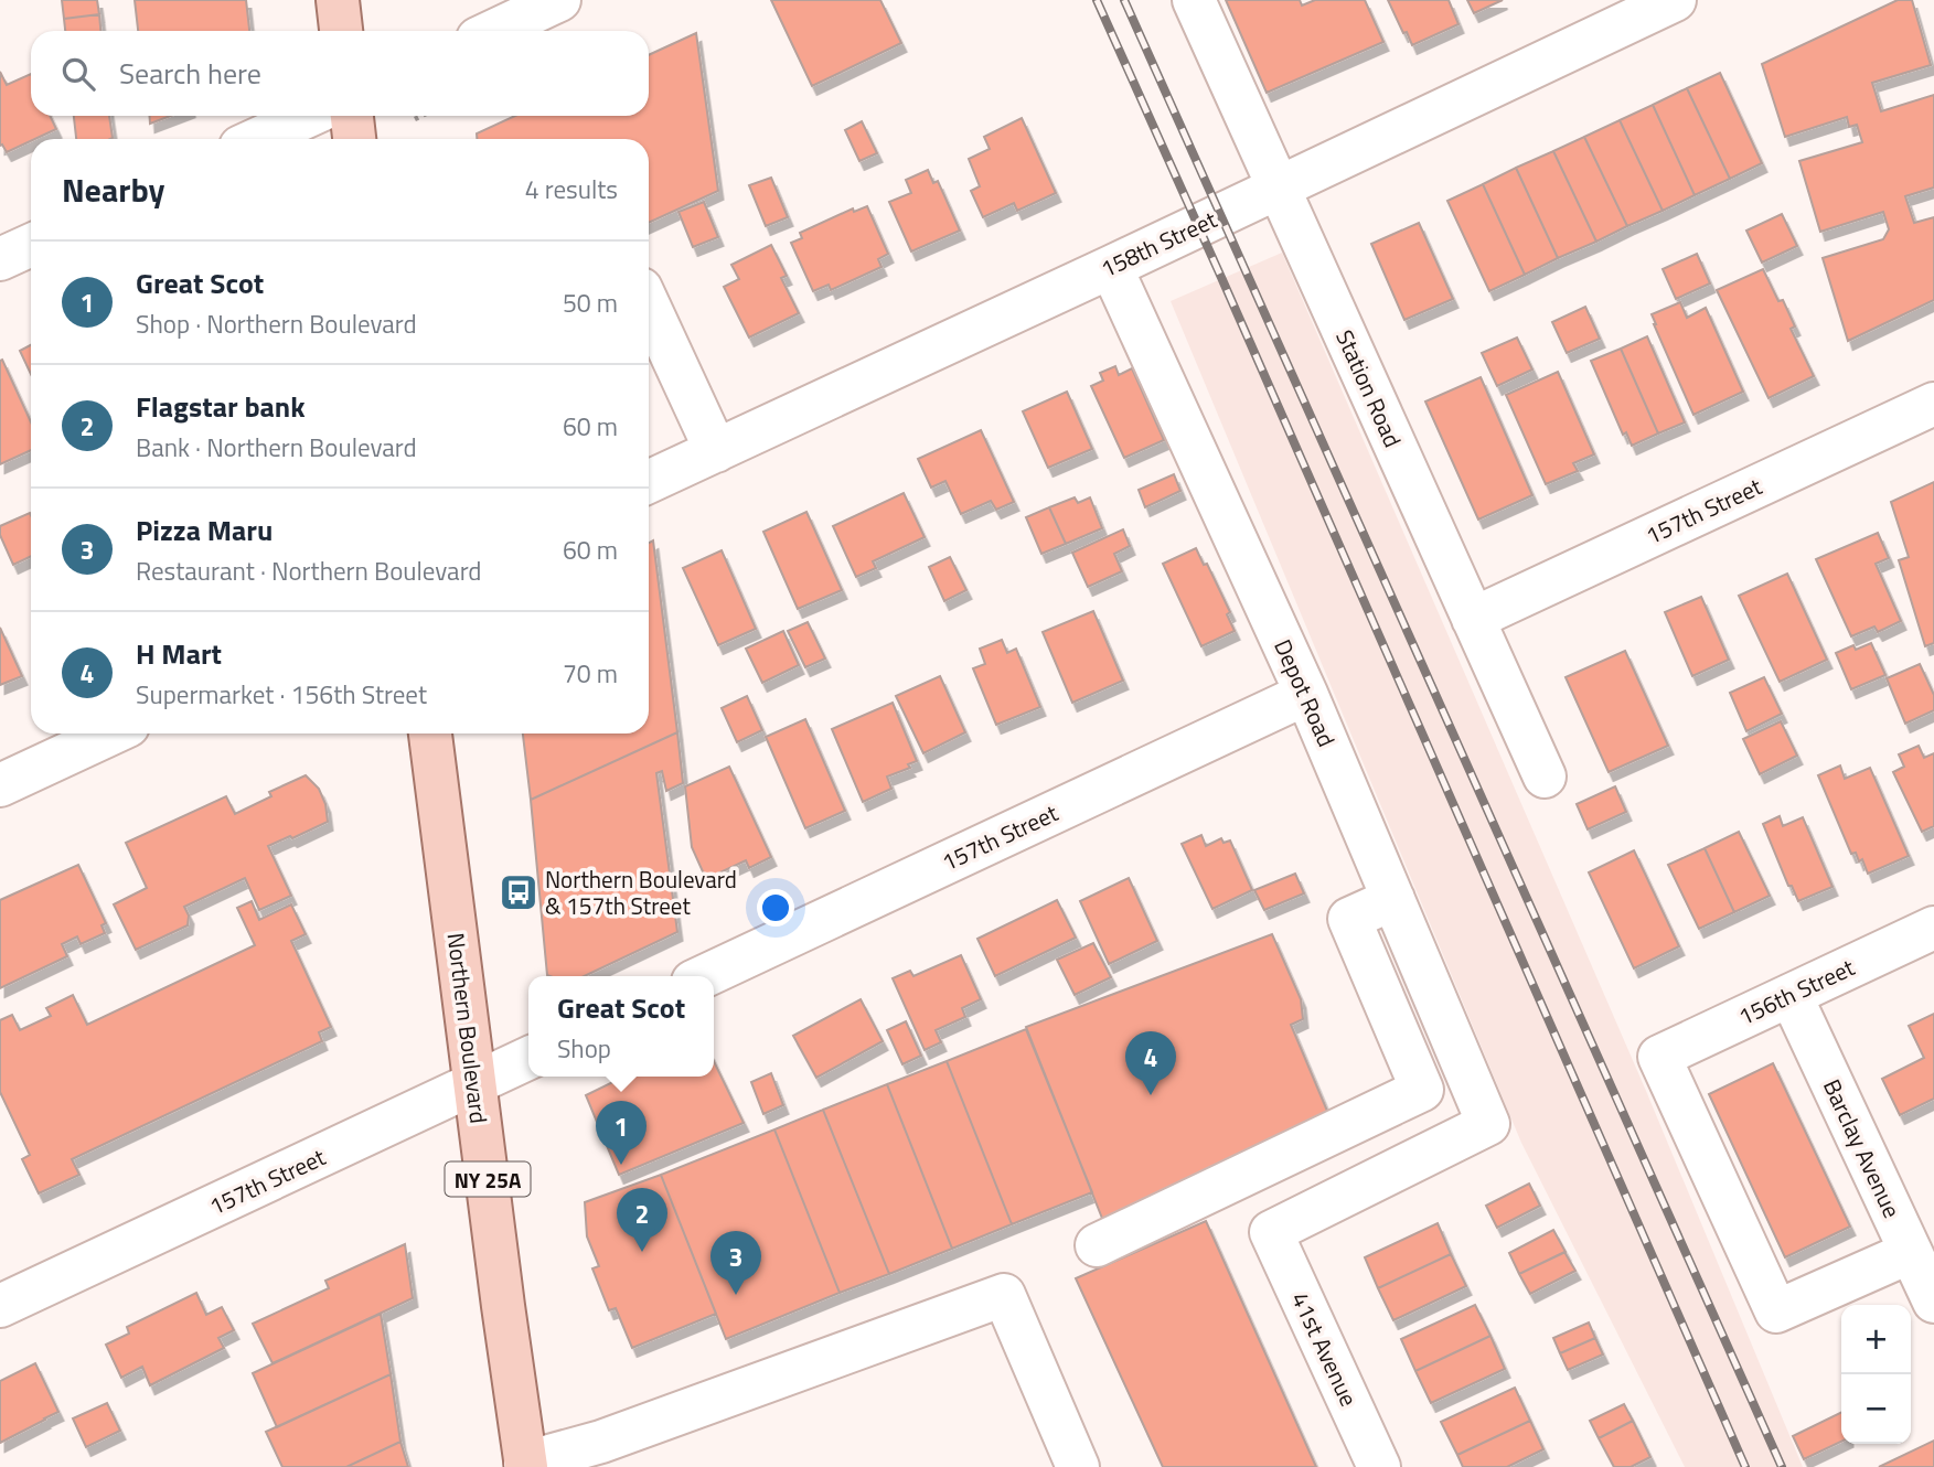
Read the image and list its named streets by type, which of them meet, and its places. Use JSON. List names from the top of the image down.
{
  "streets": {
    "main road": ["Northern Boulevard", "NY 25A"],
    "street": [
      "158th Street",
      "Station Road",
      "157th Street",
      "Depot Road",
      "156th Street",
      "Barclay Avenue",
      "41st Avenue"
    ]
  },
  "crossings": [
    ["158th Street", "Station Road"],
    ["158th Street", "Depot Road"],
    ["Station Road", "157th Street"],
    ["157th Street", "Depot Road"],
    ["157th Street", "Northern Boulevard"],
    ["Depot Road", "41st Avenue"],
    ["156th Street", "Barclay Avenue"]
  ],
  "places": {
    "bus stop": ["Northern Boulevard & 157th Street"]
  },
  "page": {
    "search": "Search here",
    "heading": ["Nearby", "4 results"],
    "list": [
      {
        "mark": "1",
        "name": "Great Scot",
        "note": "Shop · Northern Boulevard",
        "value": "50 m"
      },
      {
        "mark": "2",
        "name": "Flagstar bank",
        "note": "Bank · Northern Boulevard",
        "value": "60 m"
      },
      {
        "mark": "3",
        "name": "Pizza Maru",
        "note": "Restaurant · Northern Boulevard",
        "value": "60 m"
      },
      {
        "mark": "4",
        "name": "H Mart",
        "note": "Supermarket · 156th Street",
        "value": "70 m"
      }
    ],
    "popup": ["Great Scot", "Shop"],
    "pins": [
      "4",
      "1",
      "2",
      "3"
    ],
    "map_buttons": ["+", "−"]
  }
}
